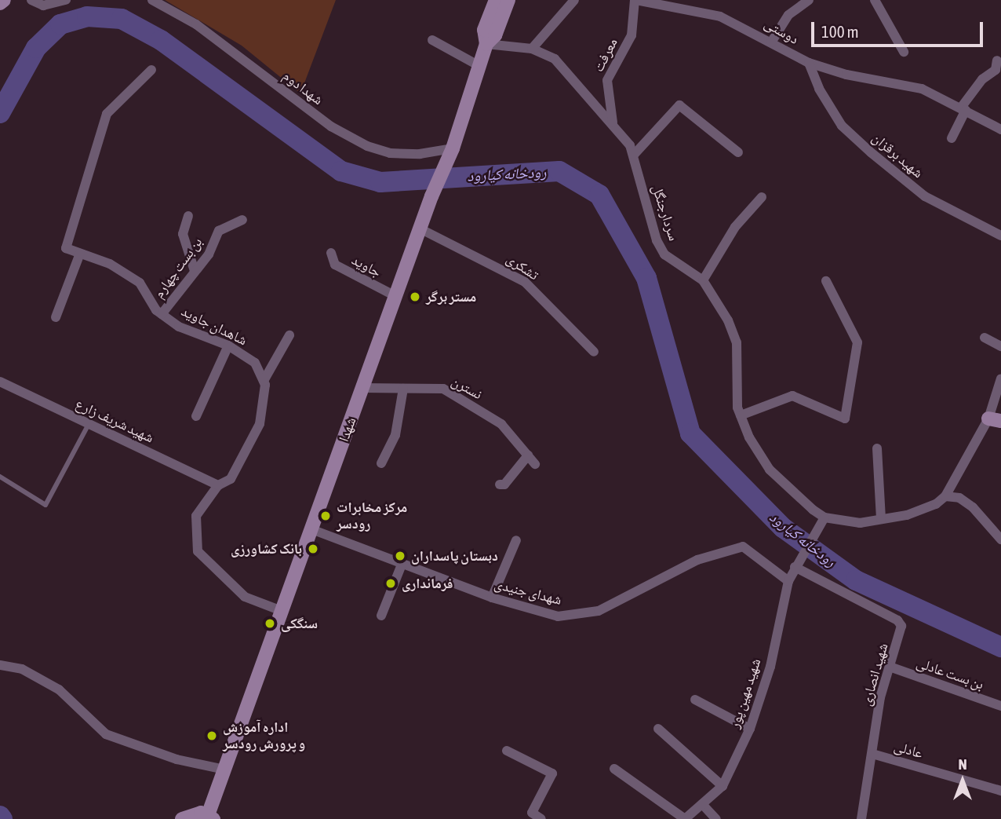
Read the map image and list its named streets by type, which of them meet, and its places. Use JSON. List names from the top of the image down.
{
  "streets": {
    "main road": ["شهدا"],
    "street": [
      "دوستی",
      "معرفت",
      "شهدا دوم",
      "شهید برقزان",
      "سردارجنگل",
      "جاوید",
      "تشکری",
      "بن بست چهارم",
      "شاهدان جاوید",
      "نسترن",
      "شهید شریف زارع",
      "شهدای جنیدی",
      "بن بست عادلی",
      "شهید انصاری",
      "شهید مهین پور",
      "عادلی"
    ]
  },
  "crossings": [
    ["دوستی", "معرفت"],
    ["دوستی", "شهید برقزان"],
    ["معرفت", "سردارجنگل"],
    ["شهدا دوم", "شهدا"],
    ["سردارجنگل", "شهدا"],
    ["سردارجنگل", "شهید مهین پور"],
    ["جاوید", "شهدا"],
    ["تشکری", "شهدا"],
    ["بن بست چهارم", "شاهدان جاوید"],
    ["نسترن", "شهدا"],
    ["شهدا", "شهدای جنیدی"],
    ["شهدای جنیدی", "شهید مهین پور"],
    ["بن بست عادلی", "شهید انصاری"],
    ["شهید انصاری", "شهید مهین پور"],
    ["شهید انصاری", "عادلی"]
  ],
  "water": ["رودخانه کیارود"],
  "places": [
    "مستر برگر",
    "مرکز مخابرات رودسر",
    "بانک کشاورزى",
    "دبستان پاسداران",
    "فرماندارى",
    "سنگکى",
    "اداره آموزش و پرورش رودسر"
  ],
  "scale_bar": "100 m",
  "north": "top"
}
